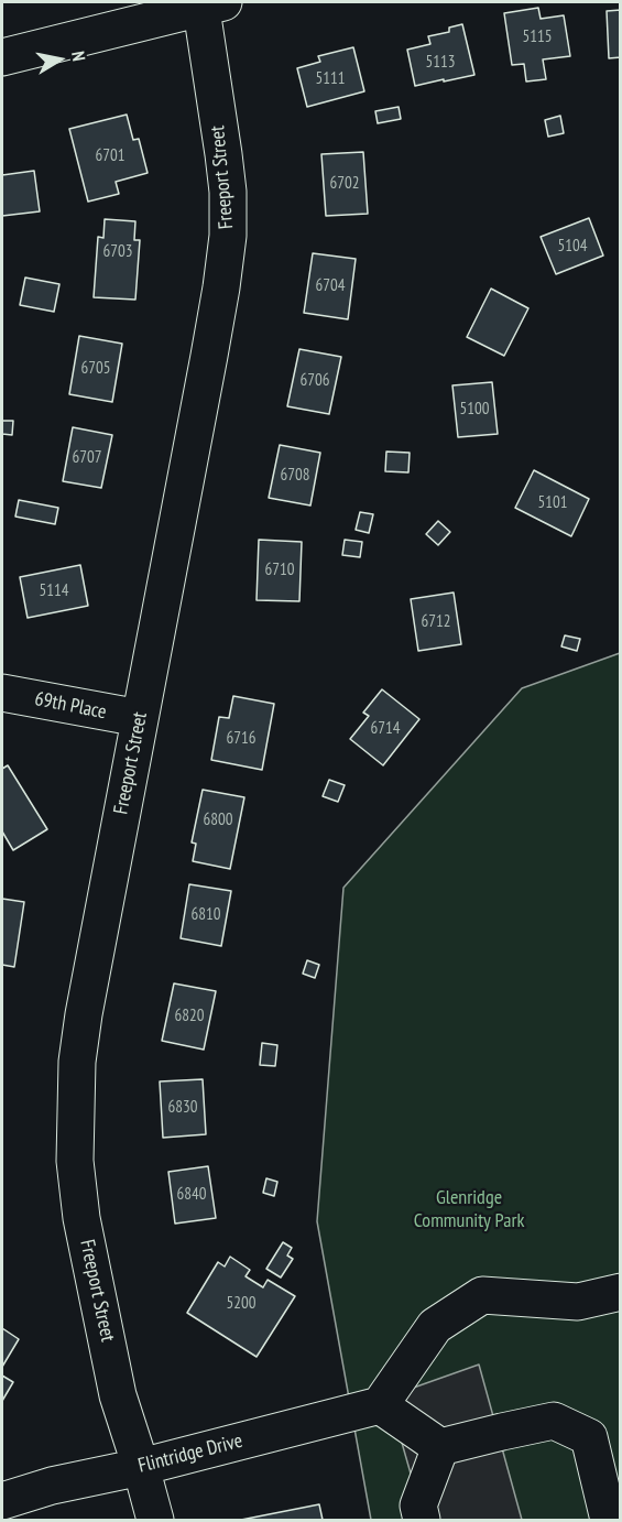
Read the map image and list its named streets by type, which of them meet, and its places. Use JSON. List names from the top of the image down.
{
  "streets": {
    "street": ["Freeport Street", "69th Place", "Flintridge Drive"]
  },
  "crossings": [
    ["Freeport Street", "69th Place"],
    ["Freeport Street", "Flintridge Drive"]
  ],
  "parks": ["Glenridge Community Park"],
  "house_numbers": [
    "5115",
    "5113",
    "5111",
    "6701",
    "6702",
    "5104",
    "6703",
    "6704",
    "6705",
    "6706",
    "5100",
    "6707",
    "6708",
    "5101",
    "6710",
    "5114",
    "6712",
    "6714",
    "6716",
    "6800",
    "6810",
    "6820",
    "6830",
    "6840",
    "5200"
  ],
  "north": "right"
}
